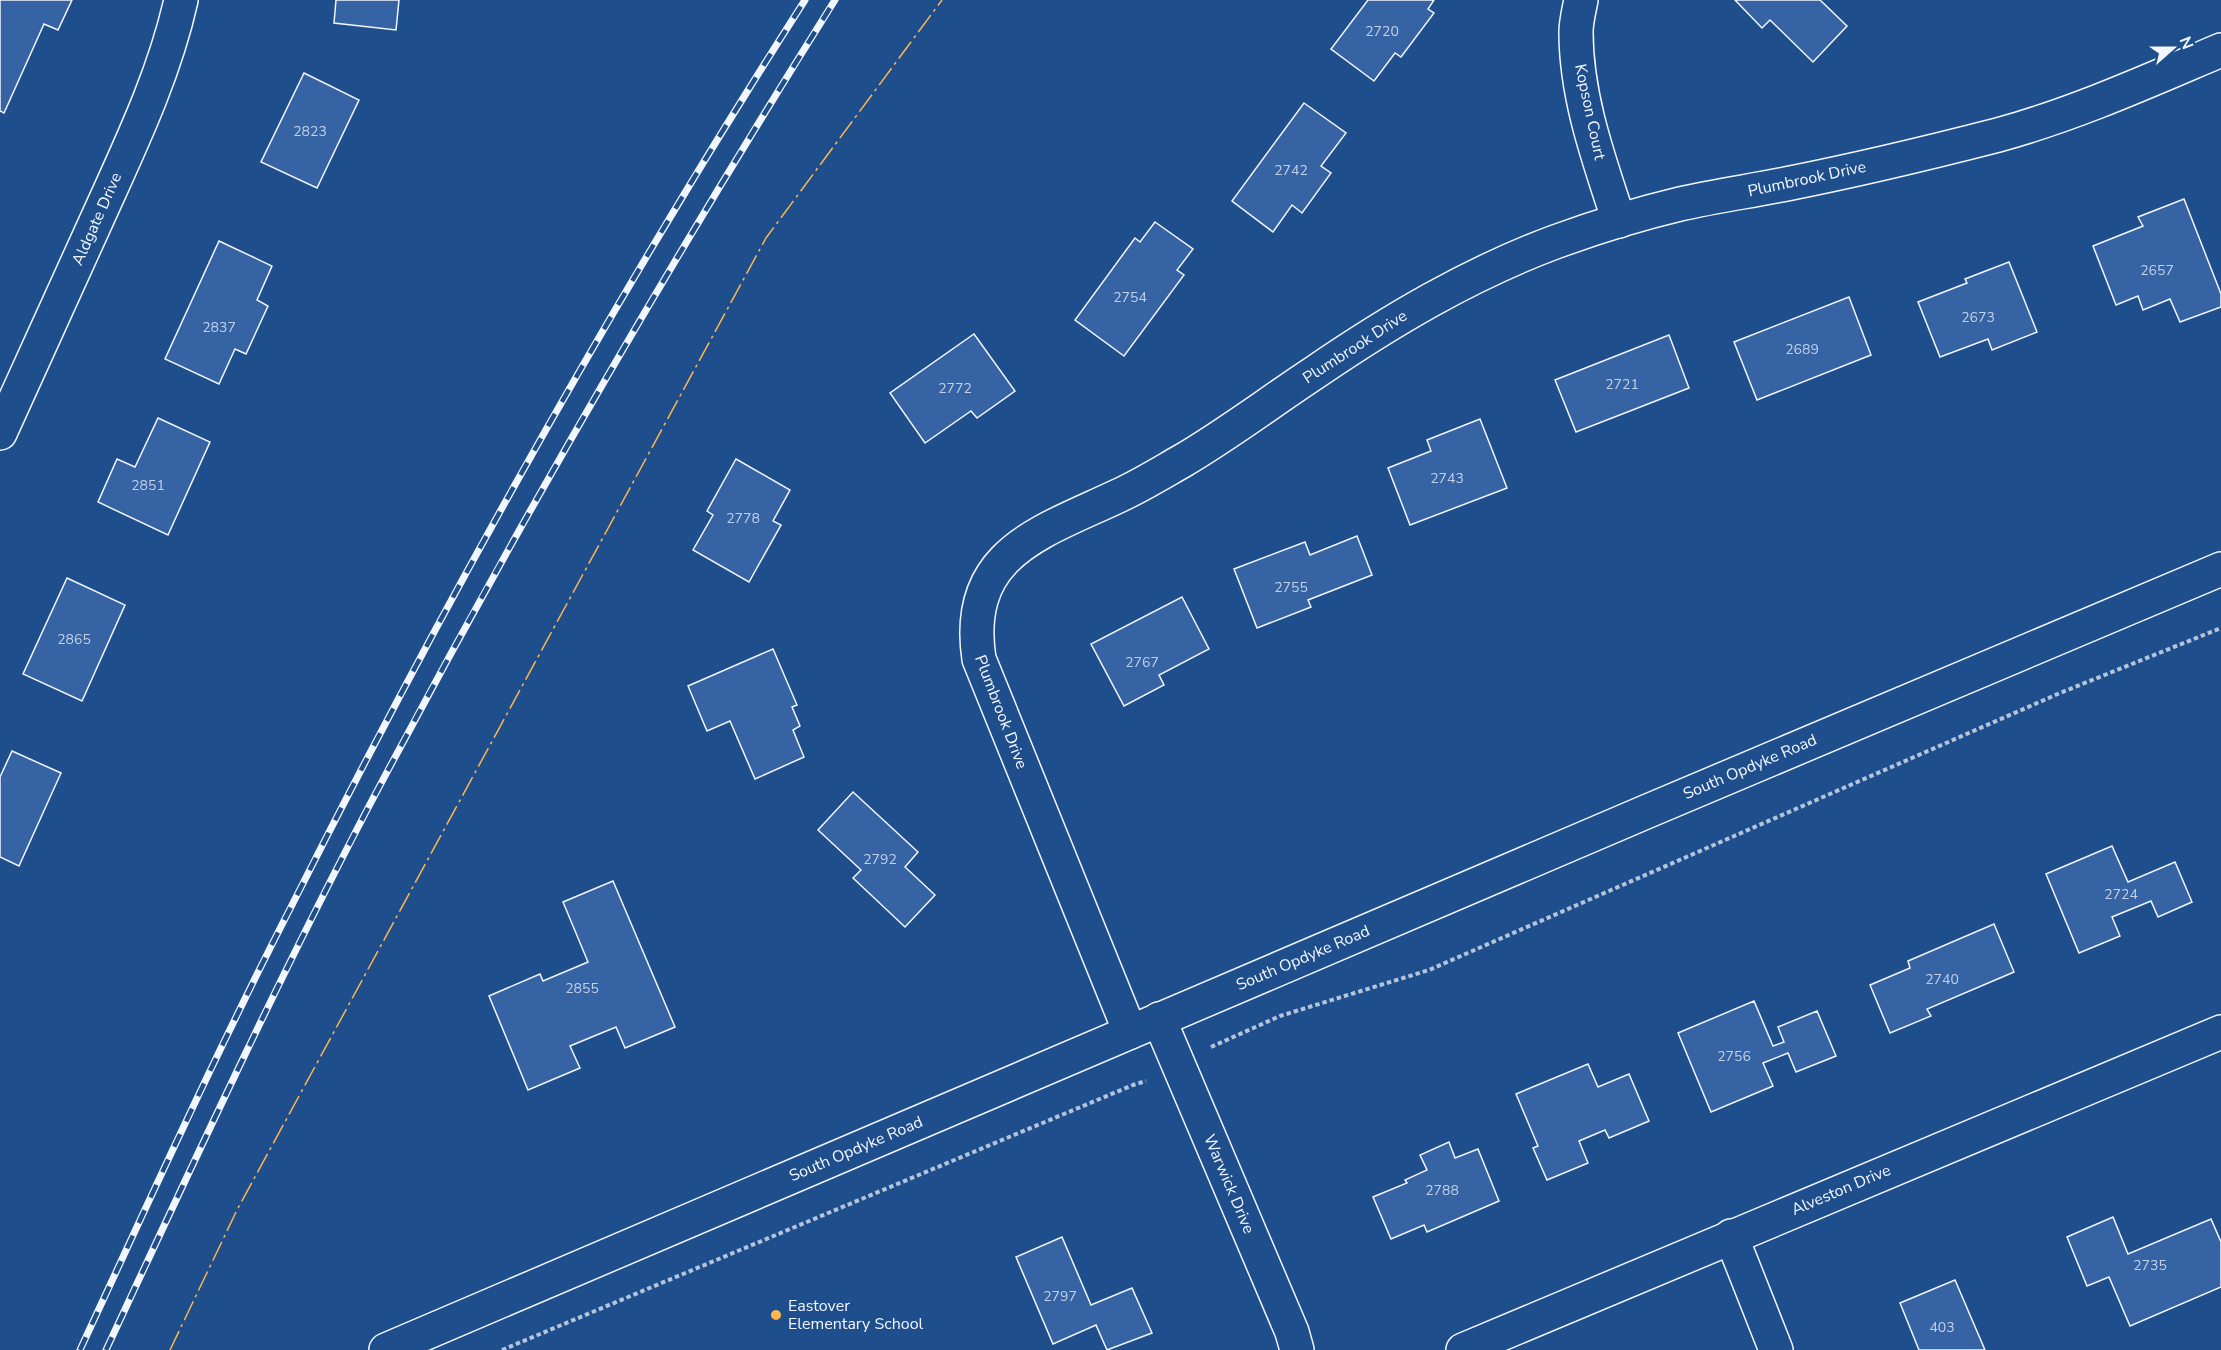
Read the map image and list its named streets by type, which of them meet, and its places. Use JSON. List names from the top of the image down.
{
  "streets": {
    "street": [
      "Kopson Court",
      "Plumbrook Drive",
      "Aldgate Drive",
      "South Opdyke Road",
      "Warwick Drive",
      "Alveston Drive"
    ]
  },
  "crossings": [
    ["Kopson Court", "Plumbrook Drive"],
    ["Plumbrook Drive", "South Opdyke Road"],
    ["Plumbrook Drive", "Warwick Drive"],
    ["South Opdyke Road", "Warwick Drive"]
  ],
  "places": ["Eastover Elementary School"],
  "house_numbers": [
    "2720",
    "2823",
    "2742",
    "2657",
    "2754",
    "2673",
    "2837",
    "2689",
    "2721",
    "2772",
    "2743",
    "2851",
    "2778",
    "2755",
    "2865",
    "2767",
    "2792",
    "2724",
    "2740",
    "2855",
    "2756",
    "2788",
    "2735",
    "2797",
    "403"
  ],
  "north": "right"
}
